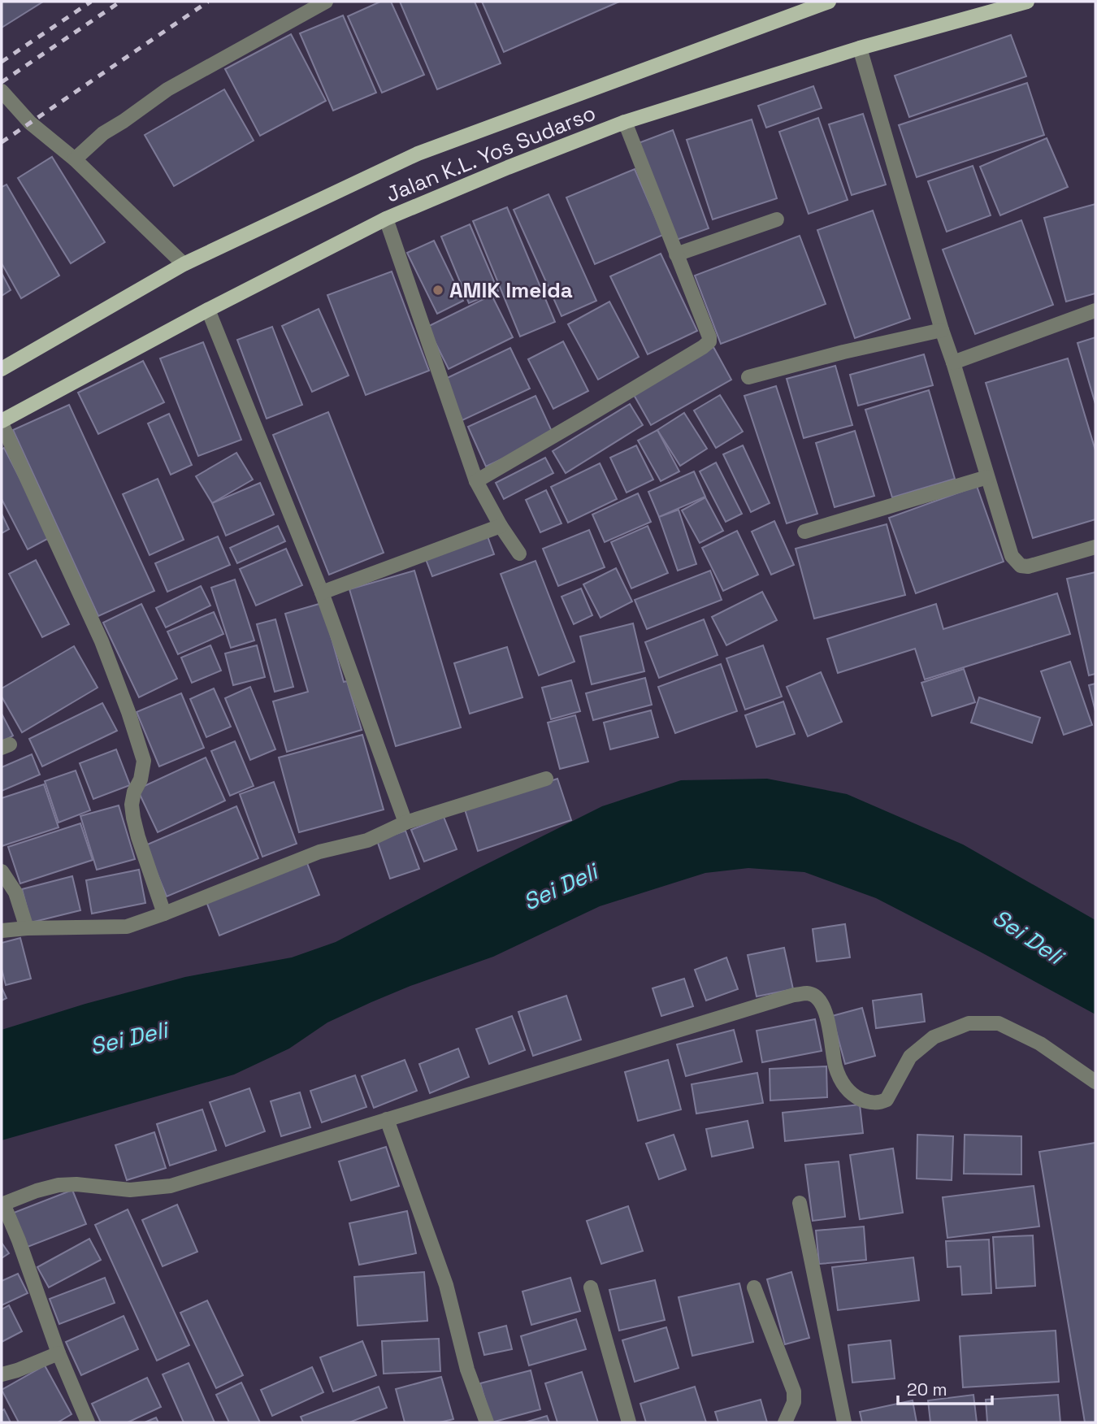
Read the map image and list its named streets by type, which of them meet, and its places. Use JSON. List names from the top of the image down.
{
  "streets": {
    "main road": ["Jalan K.L. Yos Sudarso"]
  },
  "water": ["Sei Deli"],
  "places": ["AMIK Imelda"],
  "scale_bar": "20 m"
}
